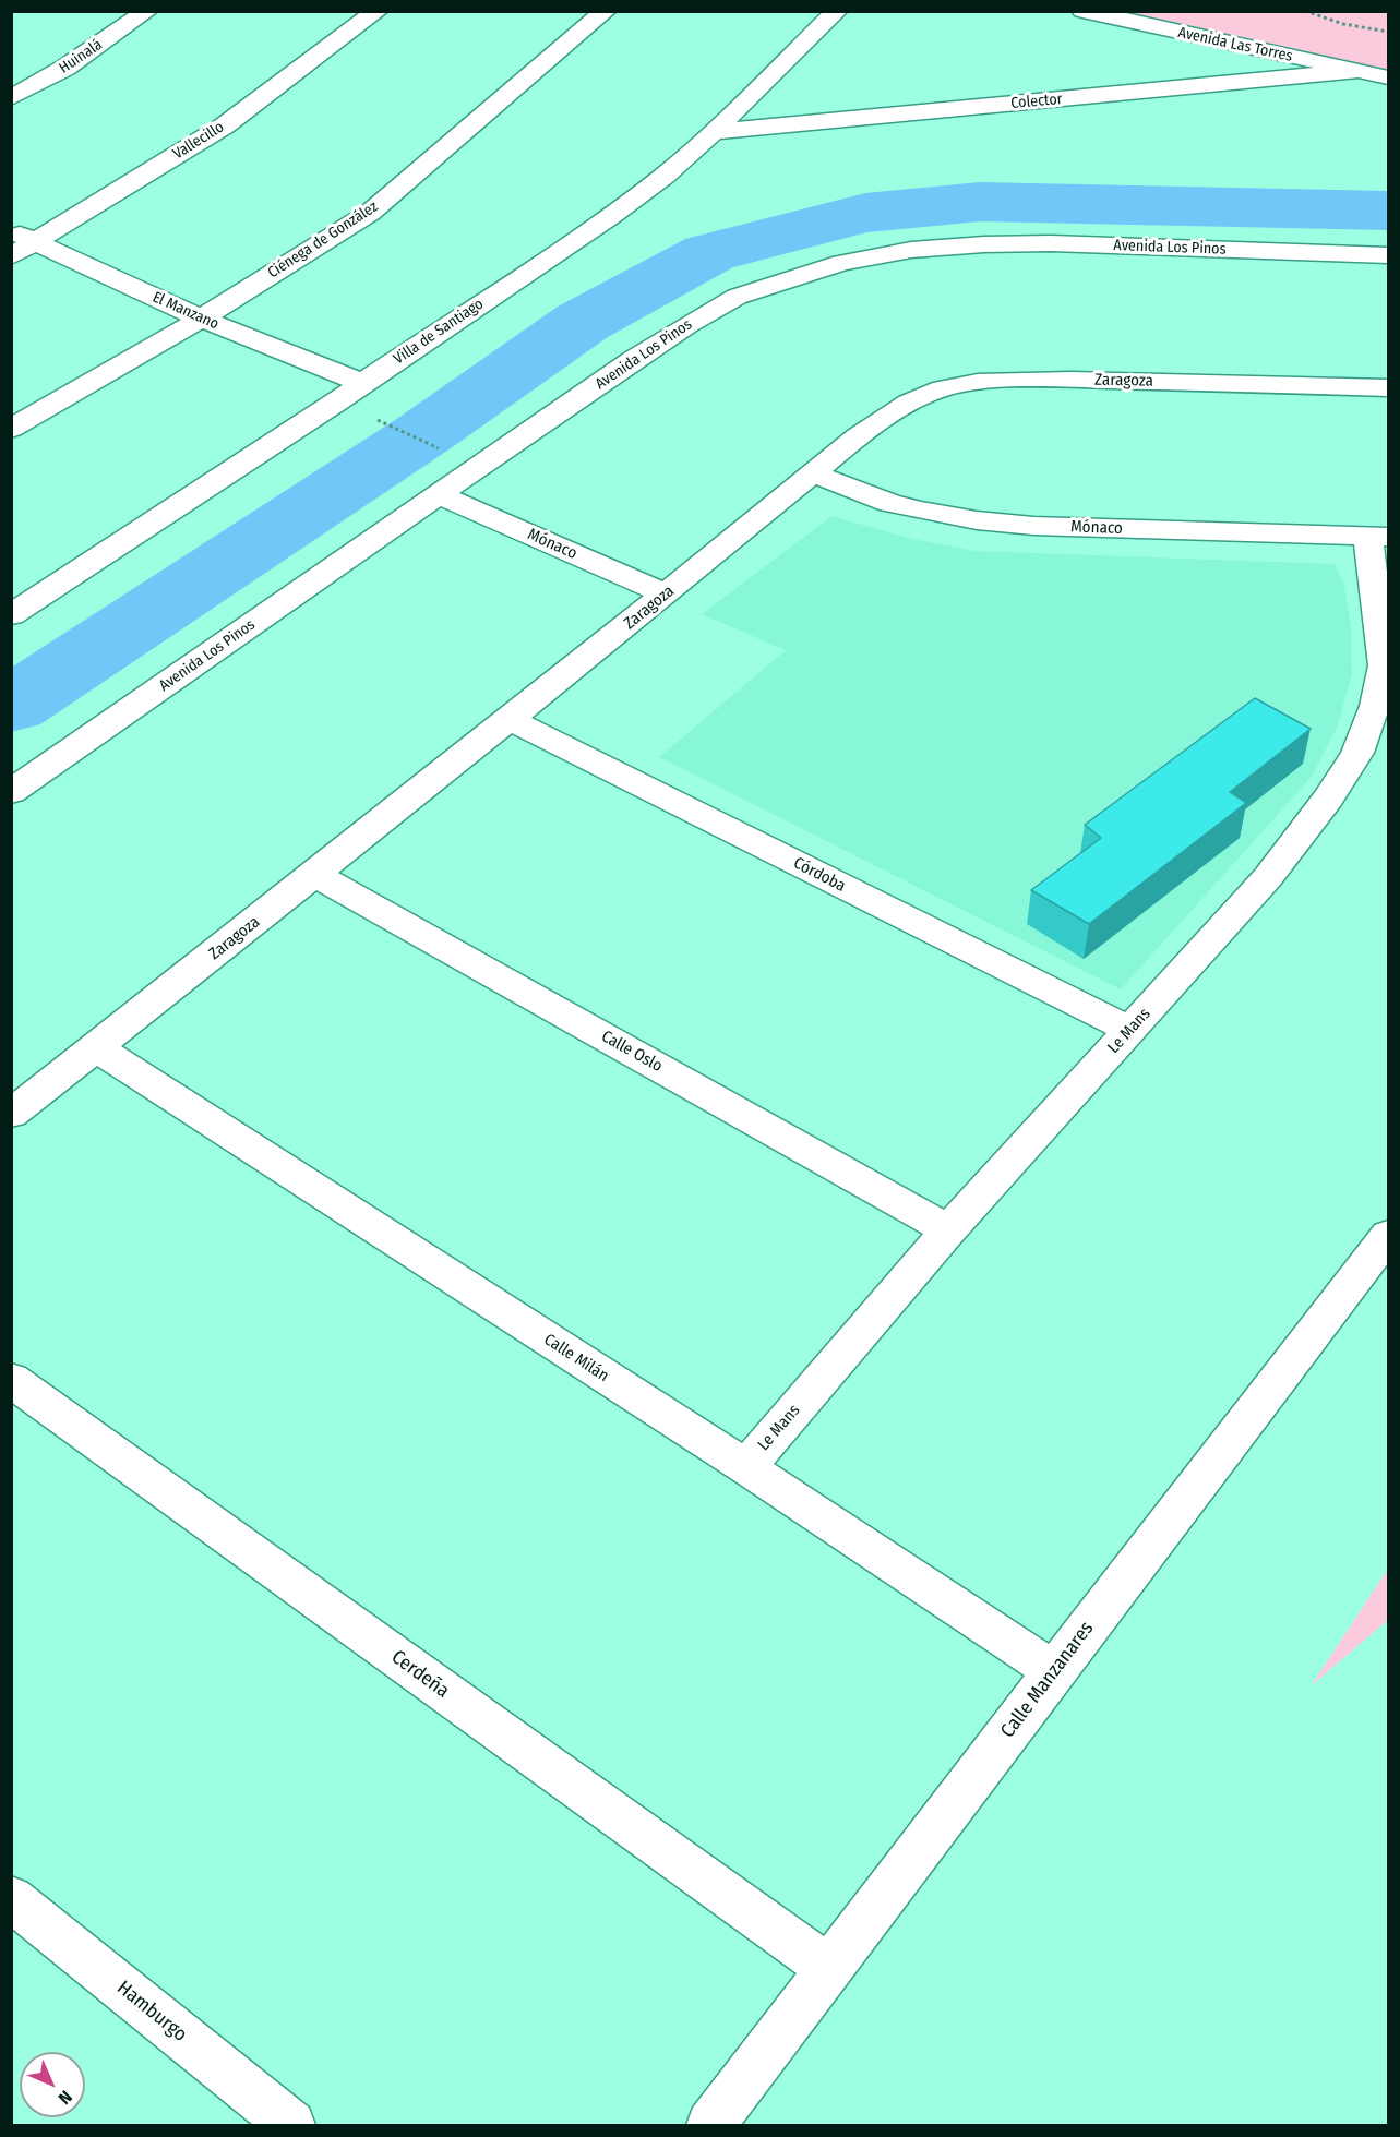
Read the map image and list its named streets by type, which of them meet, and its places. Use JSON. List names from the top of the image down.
{
  "streets": {
    "street": [
      "Avenida Las Torres",
      "Huinalá",
      "Colector",
      "Vallecillo",
      "Ciénega de González",
      "Avenida Los Pinos",
      "El Manzano",
      "Villa de Santiago",
      "Zaragoza",
      "Mónaco",
      "Córdoba",
      "Le Mans",
      "Calle Oslo",
      "Calle Milán",
      "Cerdeña",
      "Calle Manzanares",
      "Hamburgo"
    ]
  },
  "crossings": [
    ["Avenida Las Torres", "Colector"],
    ["Colector", "Villa de Santiago"],
    ["Vallecillo", "El Manzano"],
    ["Ciénega de González", "El Manzano"],
    ["Avenida Los Pinos", "Mónaco"],
    ["El Manzano", "Villa de Santiago"],
    ["Zaragoza", "Mónaco"],
    ["Zaragoza", "Córdoba"],
    ["Zaragoza", "Calle Oslo"],
    ["Zaragoza", "Calle Milán"],
    ["Mónaco", "Le Mans"],
    ["Córdoba", "Le Mans"],
    ["Le Mans", "Calle Oslo"],
    ["Le Mans", "Calle Milán"],
    ["Calle Milán", "Calle Manzanares"],
    ["Cerdeña", "Calle Manzanares"]
  ],
  "north": "bottom right"
}
